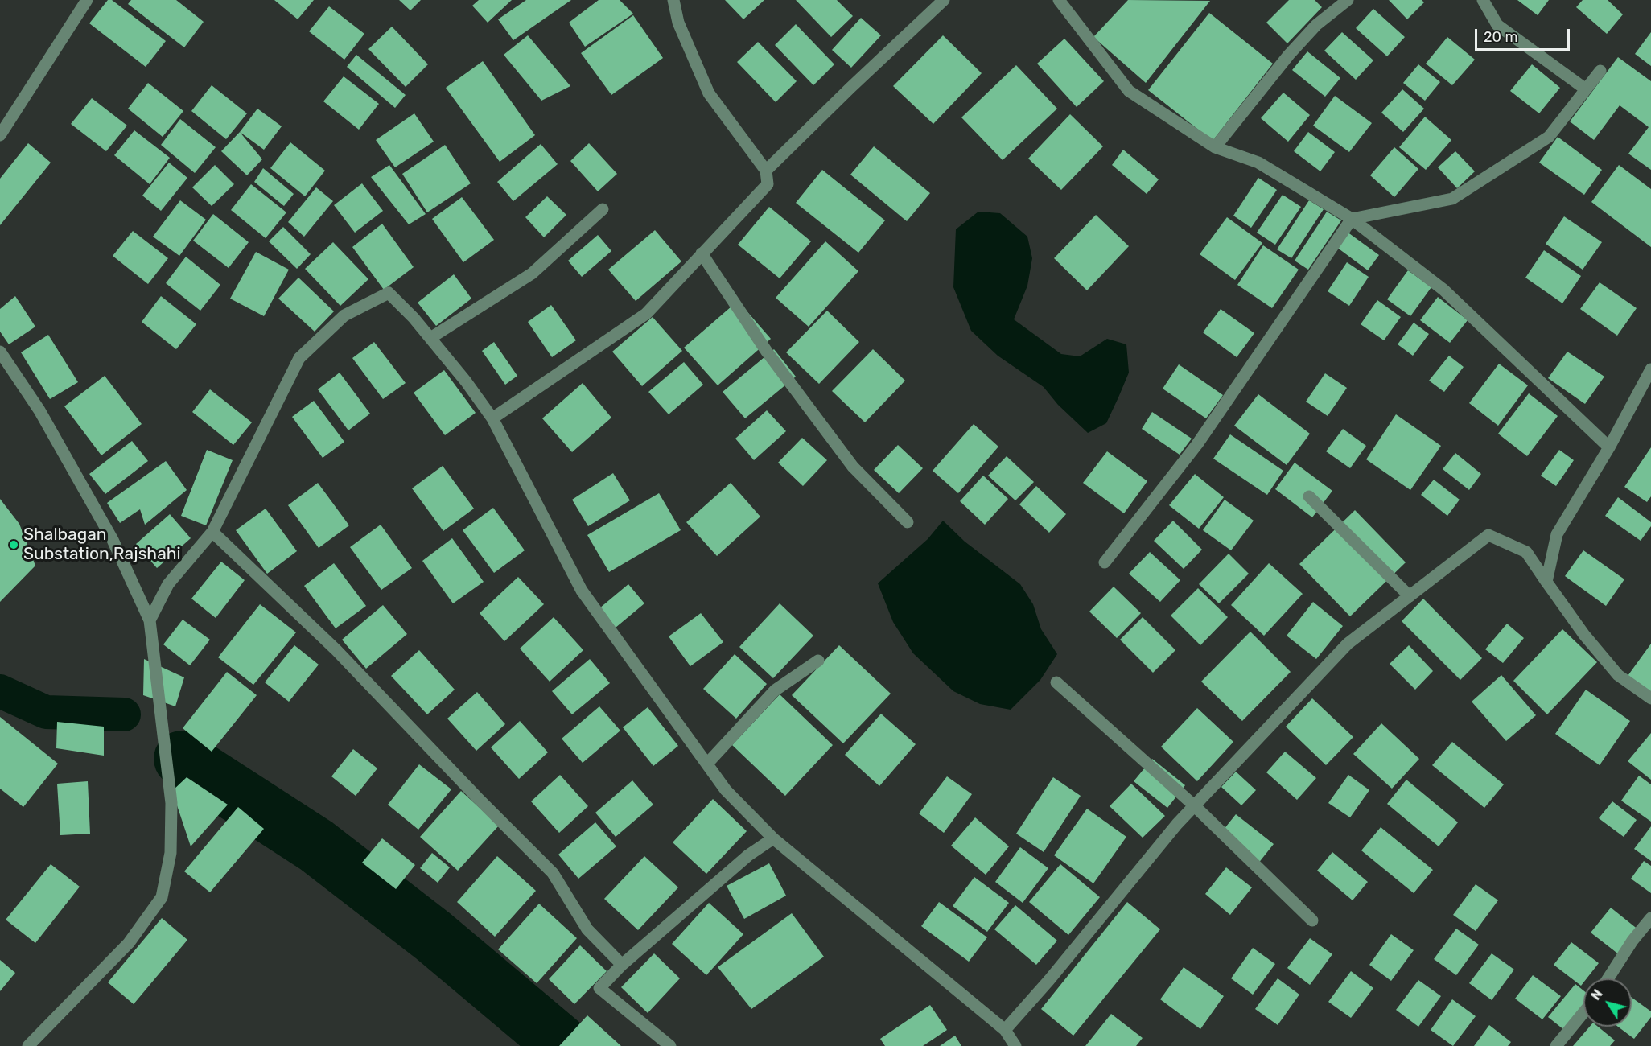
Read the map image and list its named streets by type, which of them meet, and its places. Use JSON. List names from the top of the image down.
{
  "places": ["Shalbagan Substation,Rajshahi"],
  "scale_bar": "20 m",
  "north": "top left"
}
